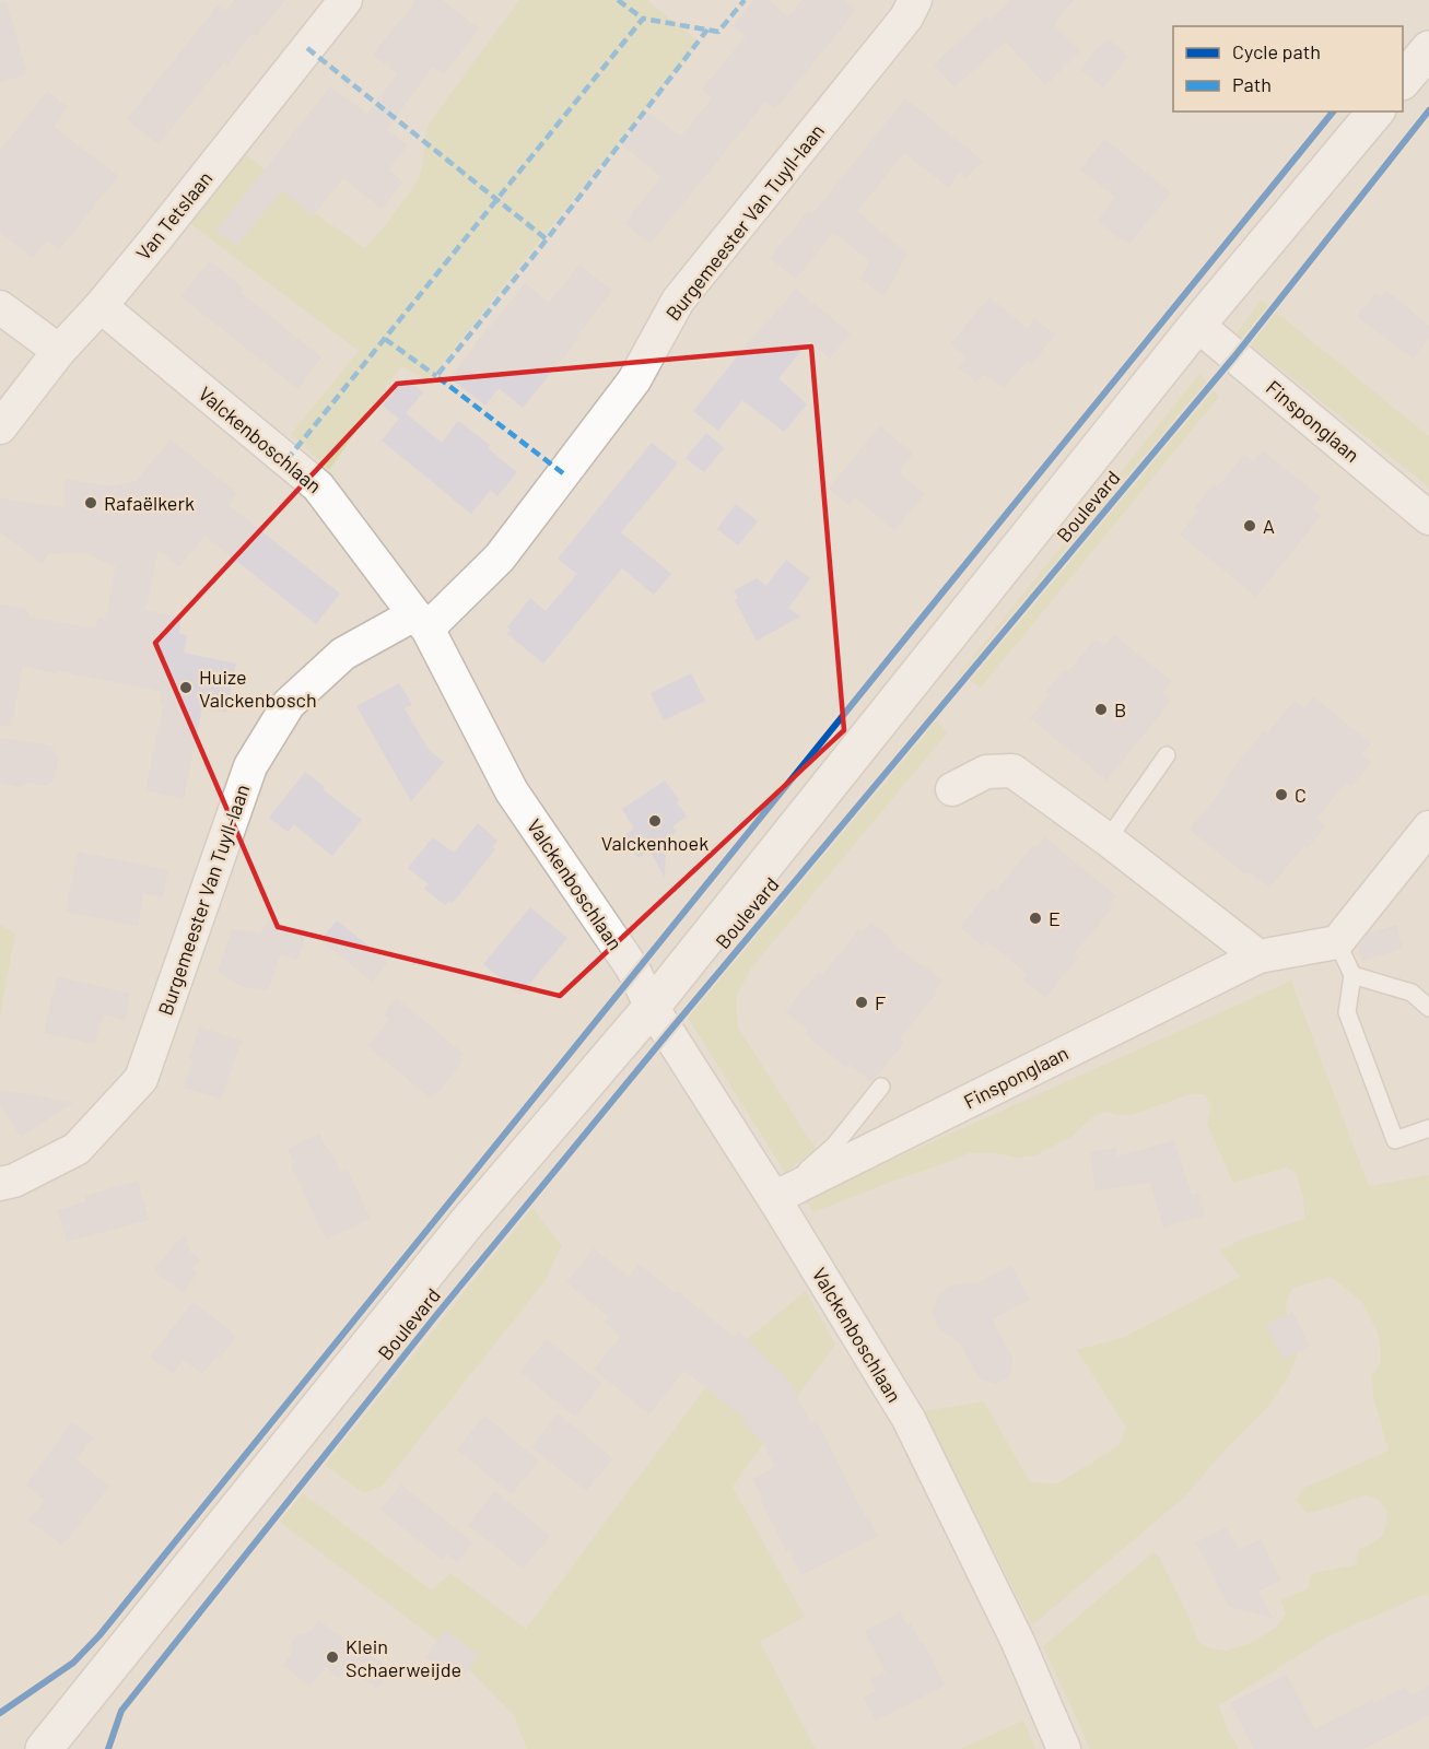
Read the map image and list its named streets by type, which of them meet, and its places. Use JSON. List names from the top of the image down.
{
  "streets": {
    "street": [
      "Van Tetslaan",
      "Burgemeester Van Tuyll-laan",
      "Finsponglaan",
      "Valckenboschlaan",
      "Boulevard"
    ]
  },
  "crossings": [
    ["Van Tetslaan", "Valckenboschlaan"],
    ["Burgemeester Van Tuyll-laan", "Valckenboschlaan"],
    ["Finsponglaan", "Valckenboschlaan"],
    ["Finsponglaan", "Boulevard"],
    ["Valckenboschlaan", "Boulevard"]
  ],
  "places": [
    "Rafaëlkerk",
    "A",
    "Huize Valckenbosch",
    "B",
    "C",
    "Valckenhoek",
    "E",
    "F",
    "Klein Schaerweijde"
  ],
  "legend": ["Cycle path", "Path"]
}
